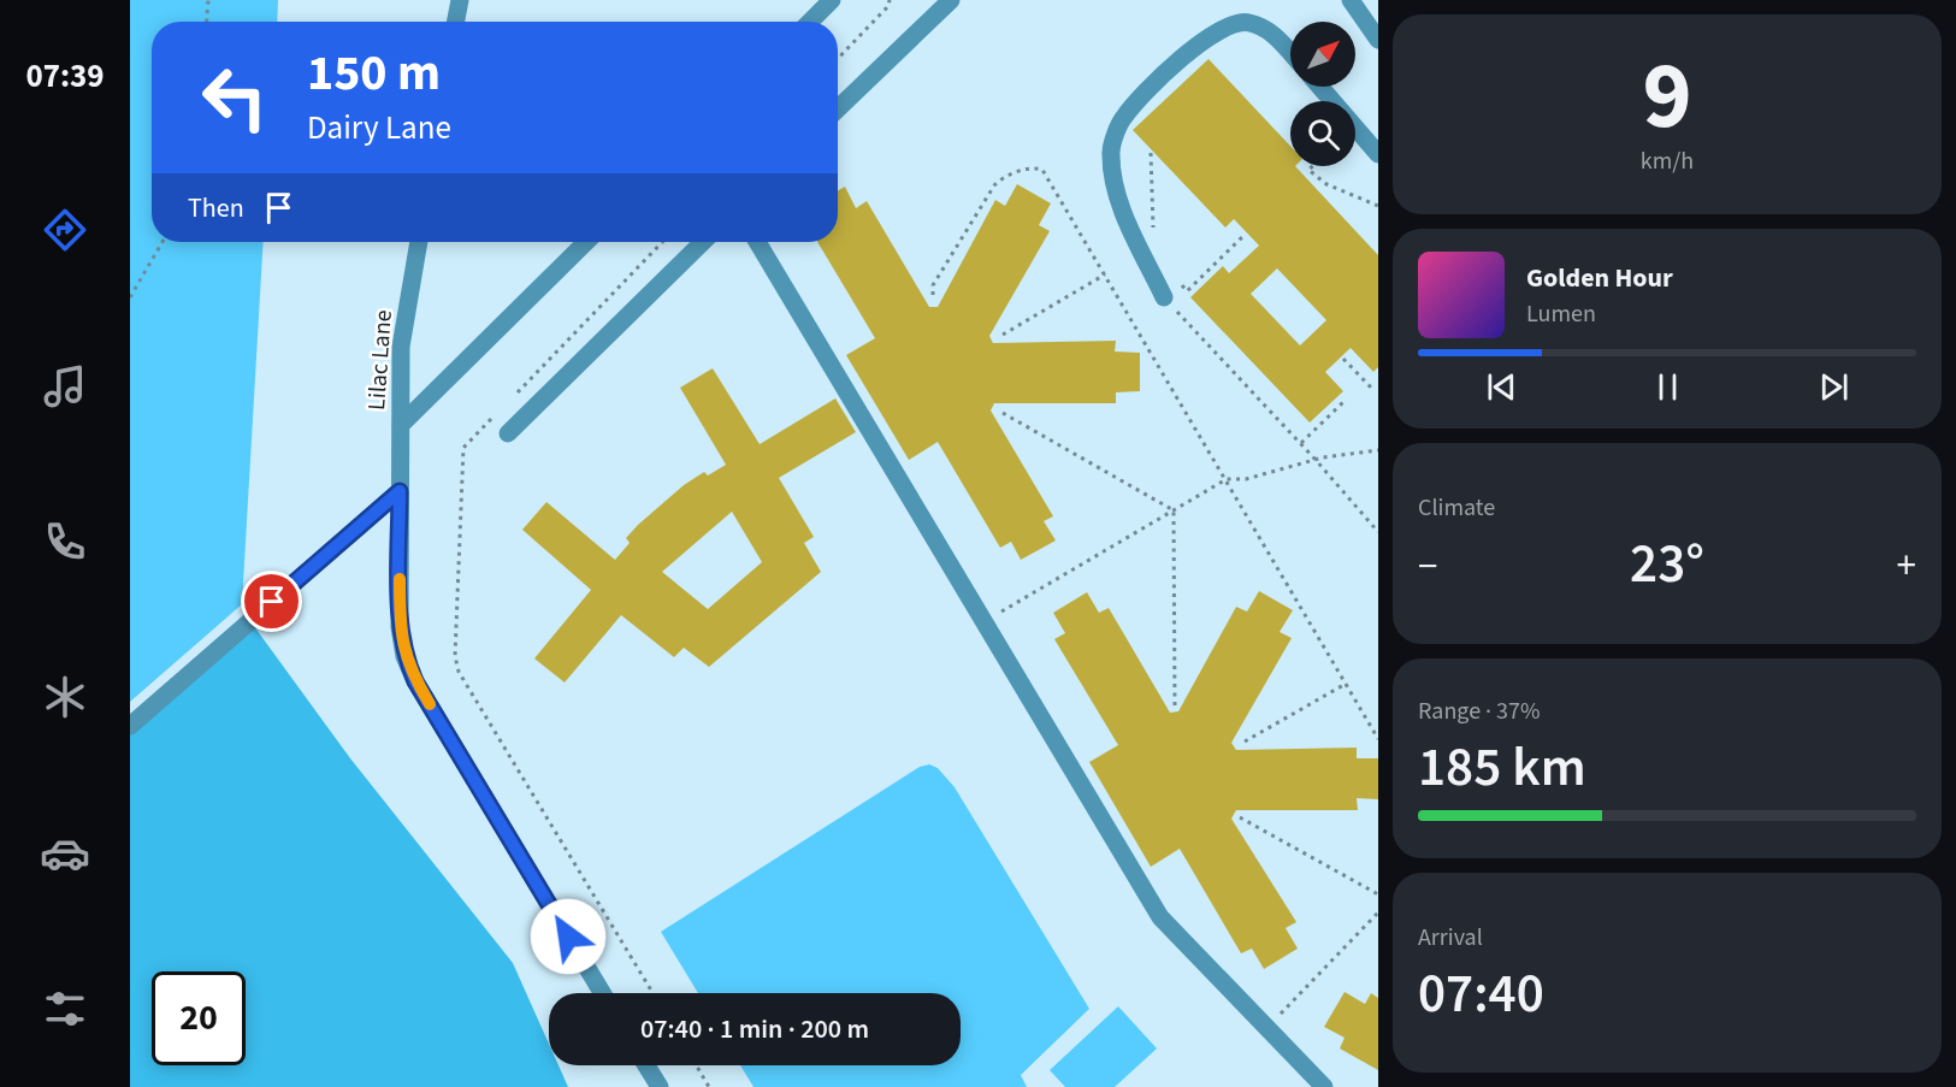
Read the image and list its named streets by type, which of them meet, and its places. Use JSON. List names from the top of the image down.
{
  "streets": {
    "street": ["Lilac Lane"]
  },
  "north": "top right",
  "page": {
    "tabs": "07:39",
    "tile": [
      ["9", "km/h"],
      "Climate",
      ["Range · 37%", "185 km"],
      ["Arrival", "07:40"]
    ],
    "turn": ["150 m", "Dairy Lane"],
    "then": "Then",
    "song": ["Golden Hour", "Lumen"],
    "heat": ["−", "23°", "+"],
    "limit": "20",
    "trip": "07:40 · 1 min · 200 m"
  }
}
